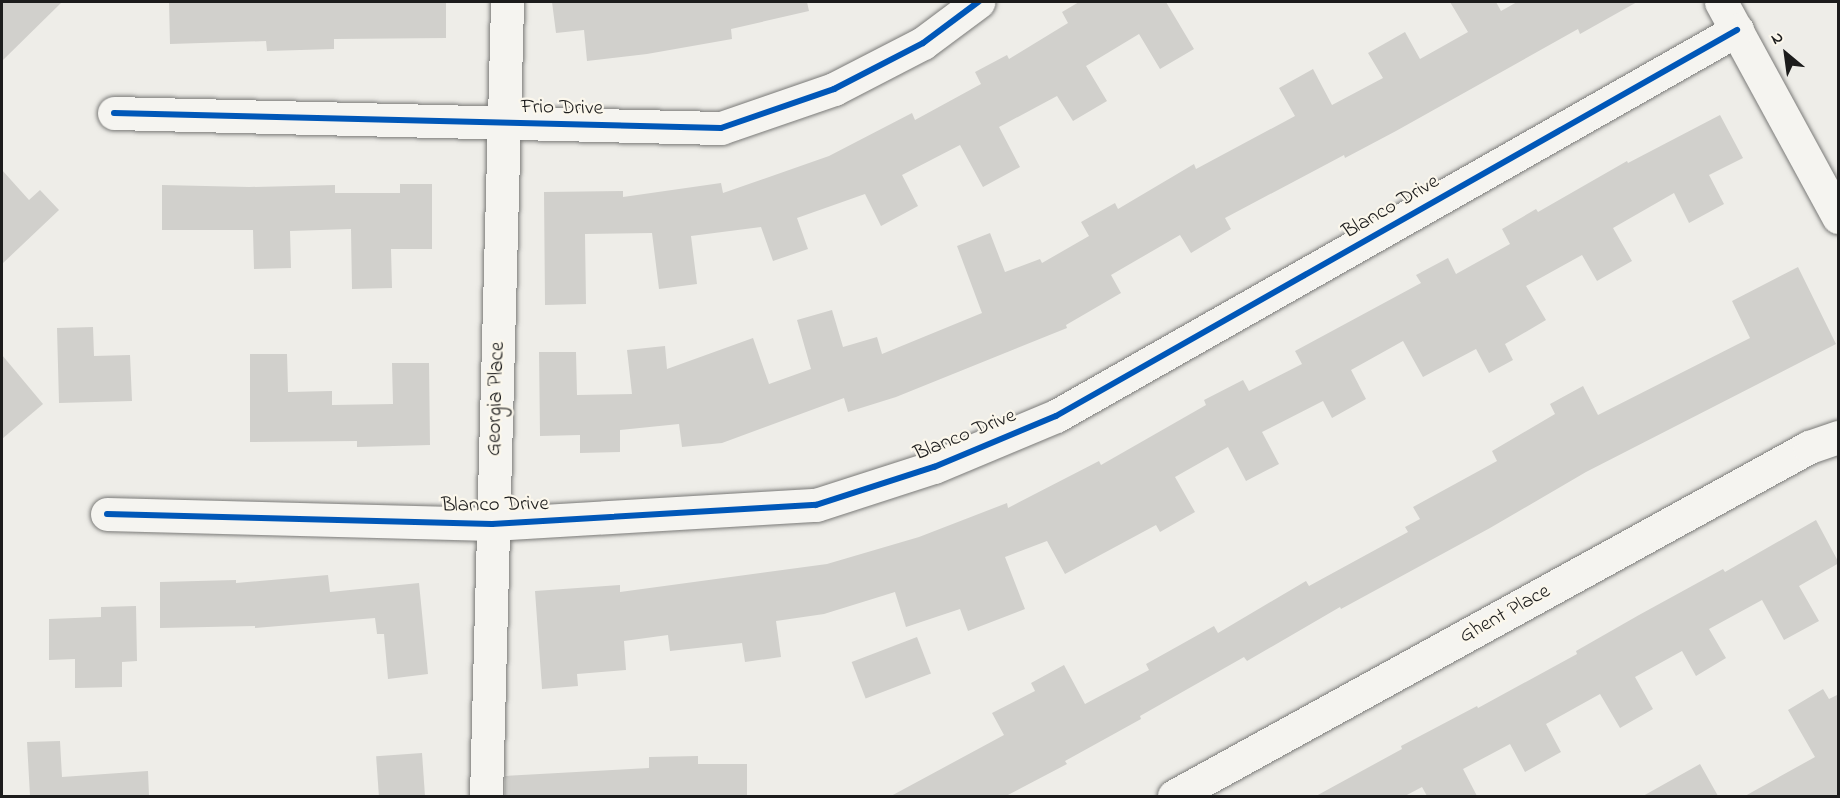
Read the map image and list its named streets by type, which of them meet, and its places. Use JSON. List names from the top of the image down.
{
  "streets": {
    "street": [
      "Frio Drive",
      "Blanco Drive",
      "Georgia Place",
      "Ghent Place"
    ]
  },
  "crossings": [
    ["Frio Drive", "Georgia Place"],
    ["Blanco Drive", "Georgia Place"]
  ],
  "north": "top left"
}
